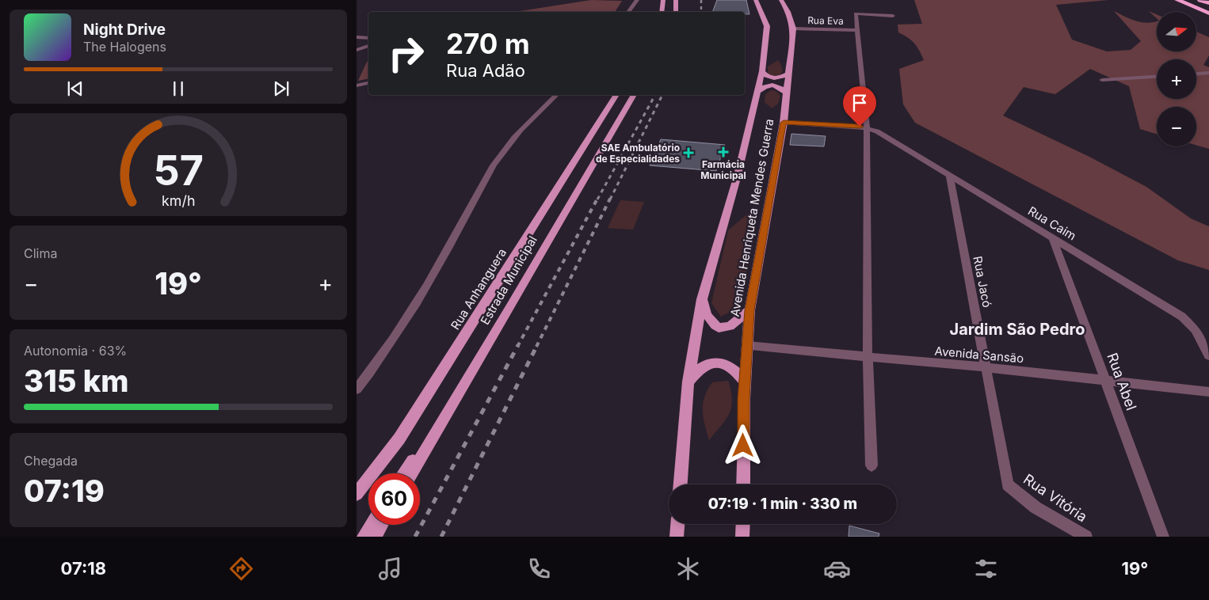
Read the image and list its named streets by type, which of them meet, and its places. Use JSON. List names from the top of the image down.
{
  "streets": {
    "main road": ["Avenida Henriqueta Mendes Guerra", "Estrada Municipal", "Rua Anhanguera"],
    "street": [
      "Rua Eva",
      "Rua Caim",
      "Rua Jacó",
      "Avenida Sansão",
      "Rua Abel",
      "Rua Vitória"
    ]
  },
  "crossings": [
    ["Rua Eva", "Avenida Henriqueta Mendes Guerra"],
    ["Avenida Henriqueta Mendes Guerra", "Avenida Sansão"],
    ["Rua Caim", "Rua Jacó"],
    ["Rua Caim", "Rua Abel"],
    ["Rua Jacó", "Avenida Sansão"],
    ["Rua Jacó", "Rua Vitória"],
    ["Avenida Sansão", "Rua Abel"]
  ],
  "districts": ["Jardim São Pedro"],
  "places": {
    "health": ["Farmácia Municipal", "SAE Ambulatório de Especialidades"]
  },
  "north": "right",
  "page": {
    "map_buttons": ["+", "−"],
    "turn": ["270 m", "Rua Adão"],
    "song": ["Night Drive", "The Halogens"],
    "tile": [
      "Clima",
      ["Autonomia · 63%", "315 km"],
      ["Chegada", "07:19"]
    ],
    "heat": ["−", "19°", "+"],
    "limit": "60",
    "trip": "07:19 · 1 min · 330 m",
    "tabs": ["07:18", "19°"],
    "gauge": ["57", "km/h"]
  }
}
